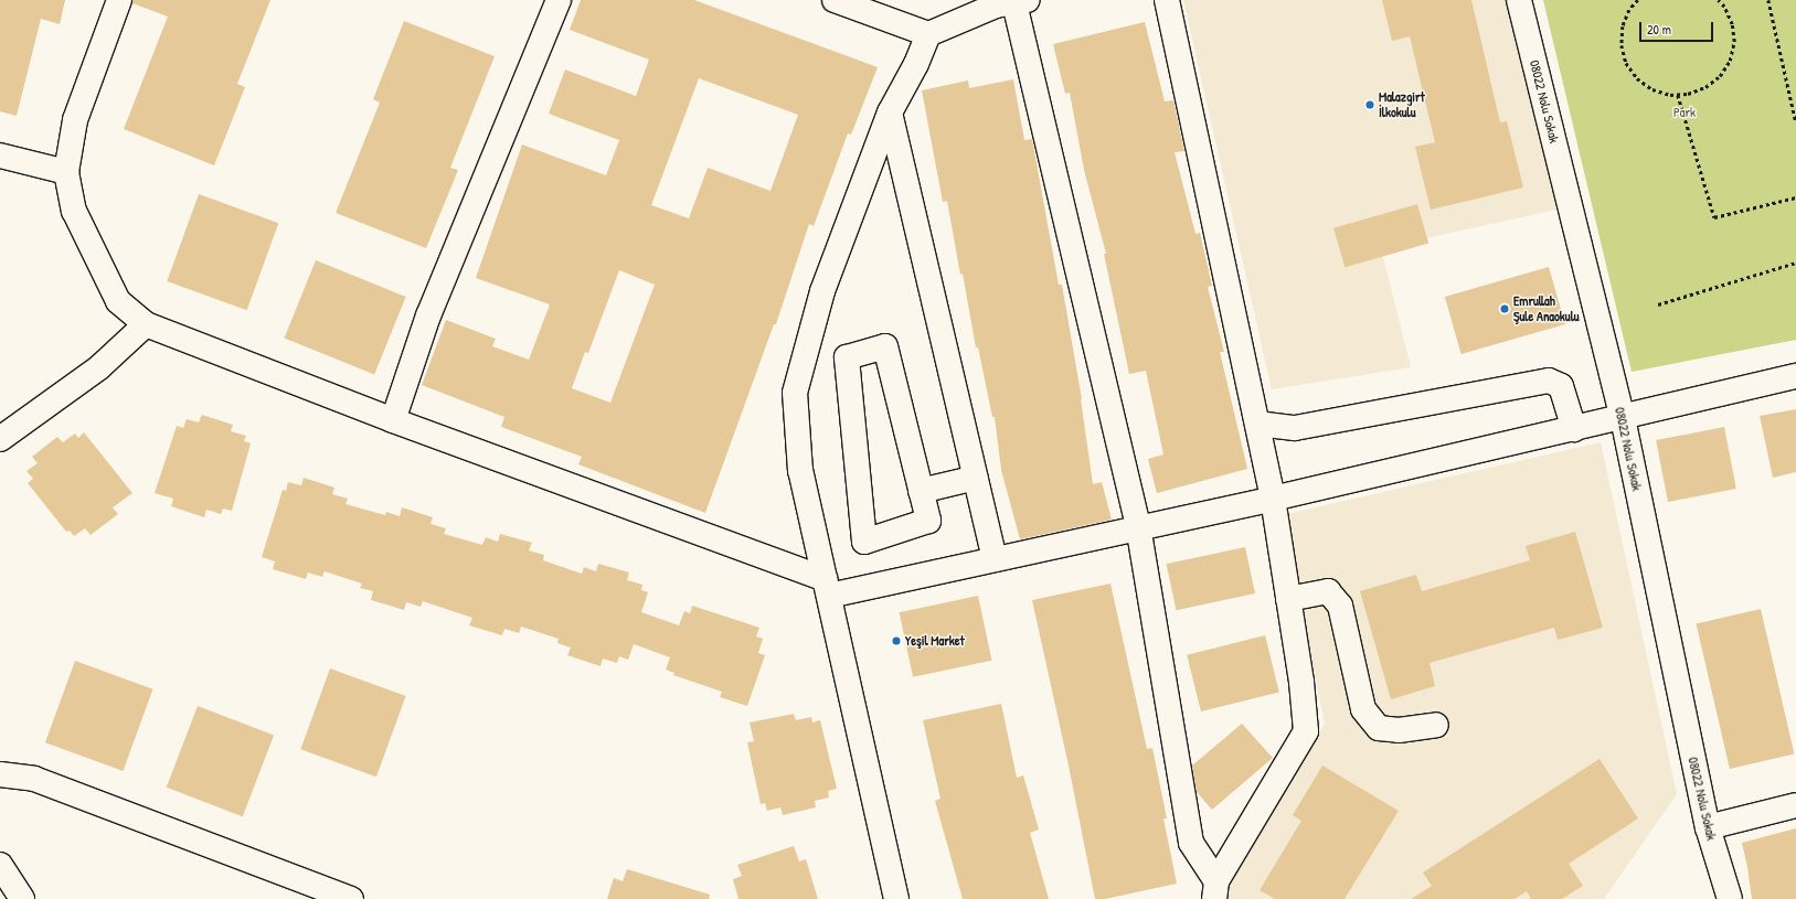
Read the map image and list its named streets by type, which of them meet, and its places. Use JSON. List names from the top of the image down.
{
  "streets": {
    "street": ["08022 Nolu Sokak"]
  },
  "parks": ["Park"],
  "places": ["Malazgirt İlkokulu", "Emrullah Şule Anaokulu", "Yeşil Market"],
  "scale_bar": "20 m"
}
